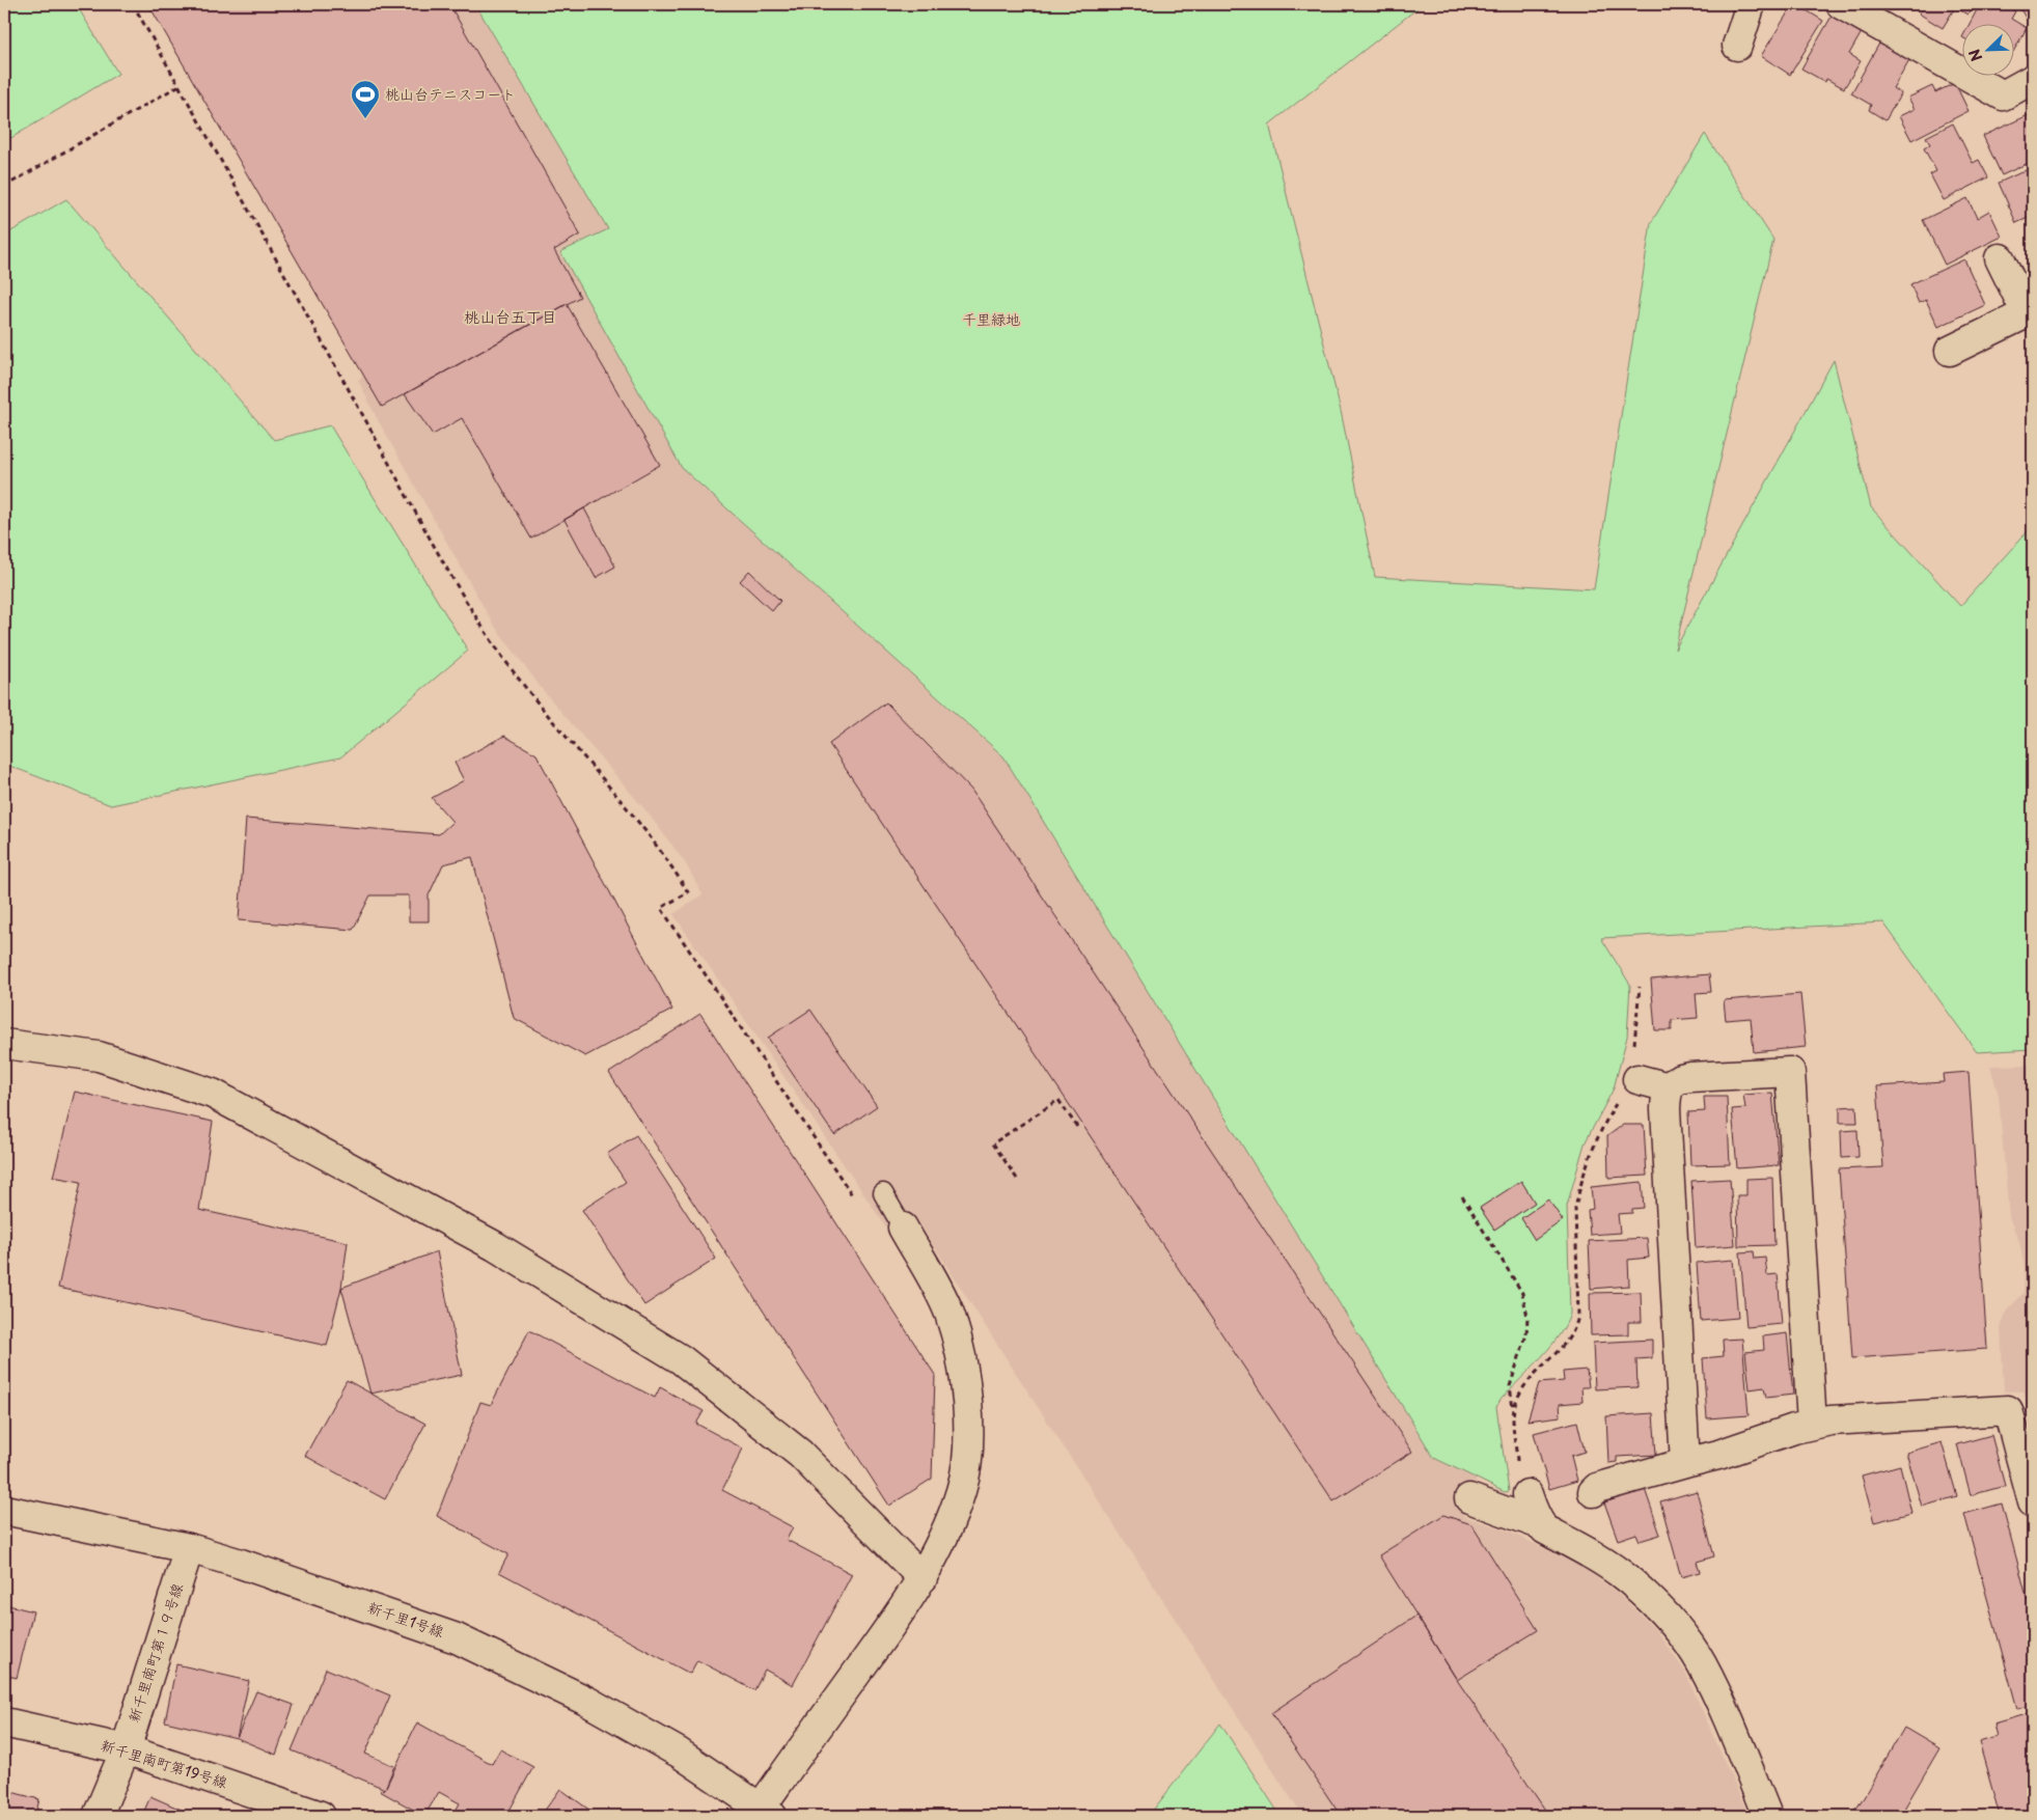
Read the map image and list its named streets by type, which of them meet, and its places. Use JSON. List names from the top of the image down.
{
  "streets": {
    "street": ["新千里1号線", "新千里南町第１９号線", "新千里南町第19号線"]
  },
  "crossings": [
    ["新千里1号線", "新千里南町第１９号線"],
    ["新千里南町第１９号線", "新千里南町第19号線"]
  ],
  "districts": ["桃山台五丁目"],
  "parks": ["千里緑地"],
  "places": {
    "sports": ["桃山台テニスコート"]
  },
  "north": "bottom left"
}
